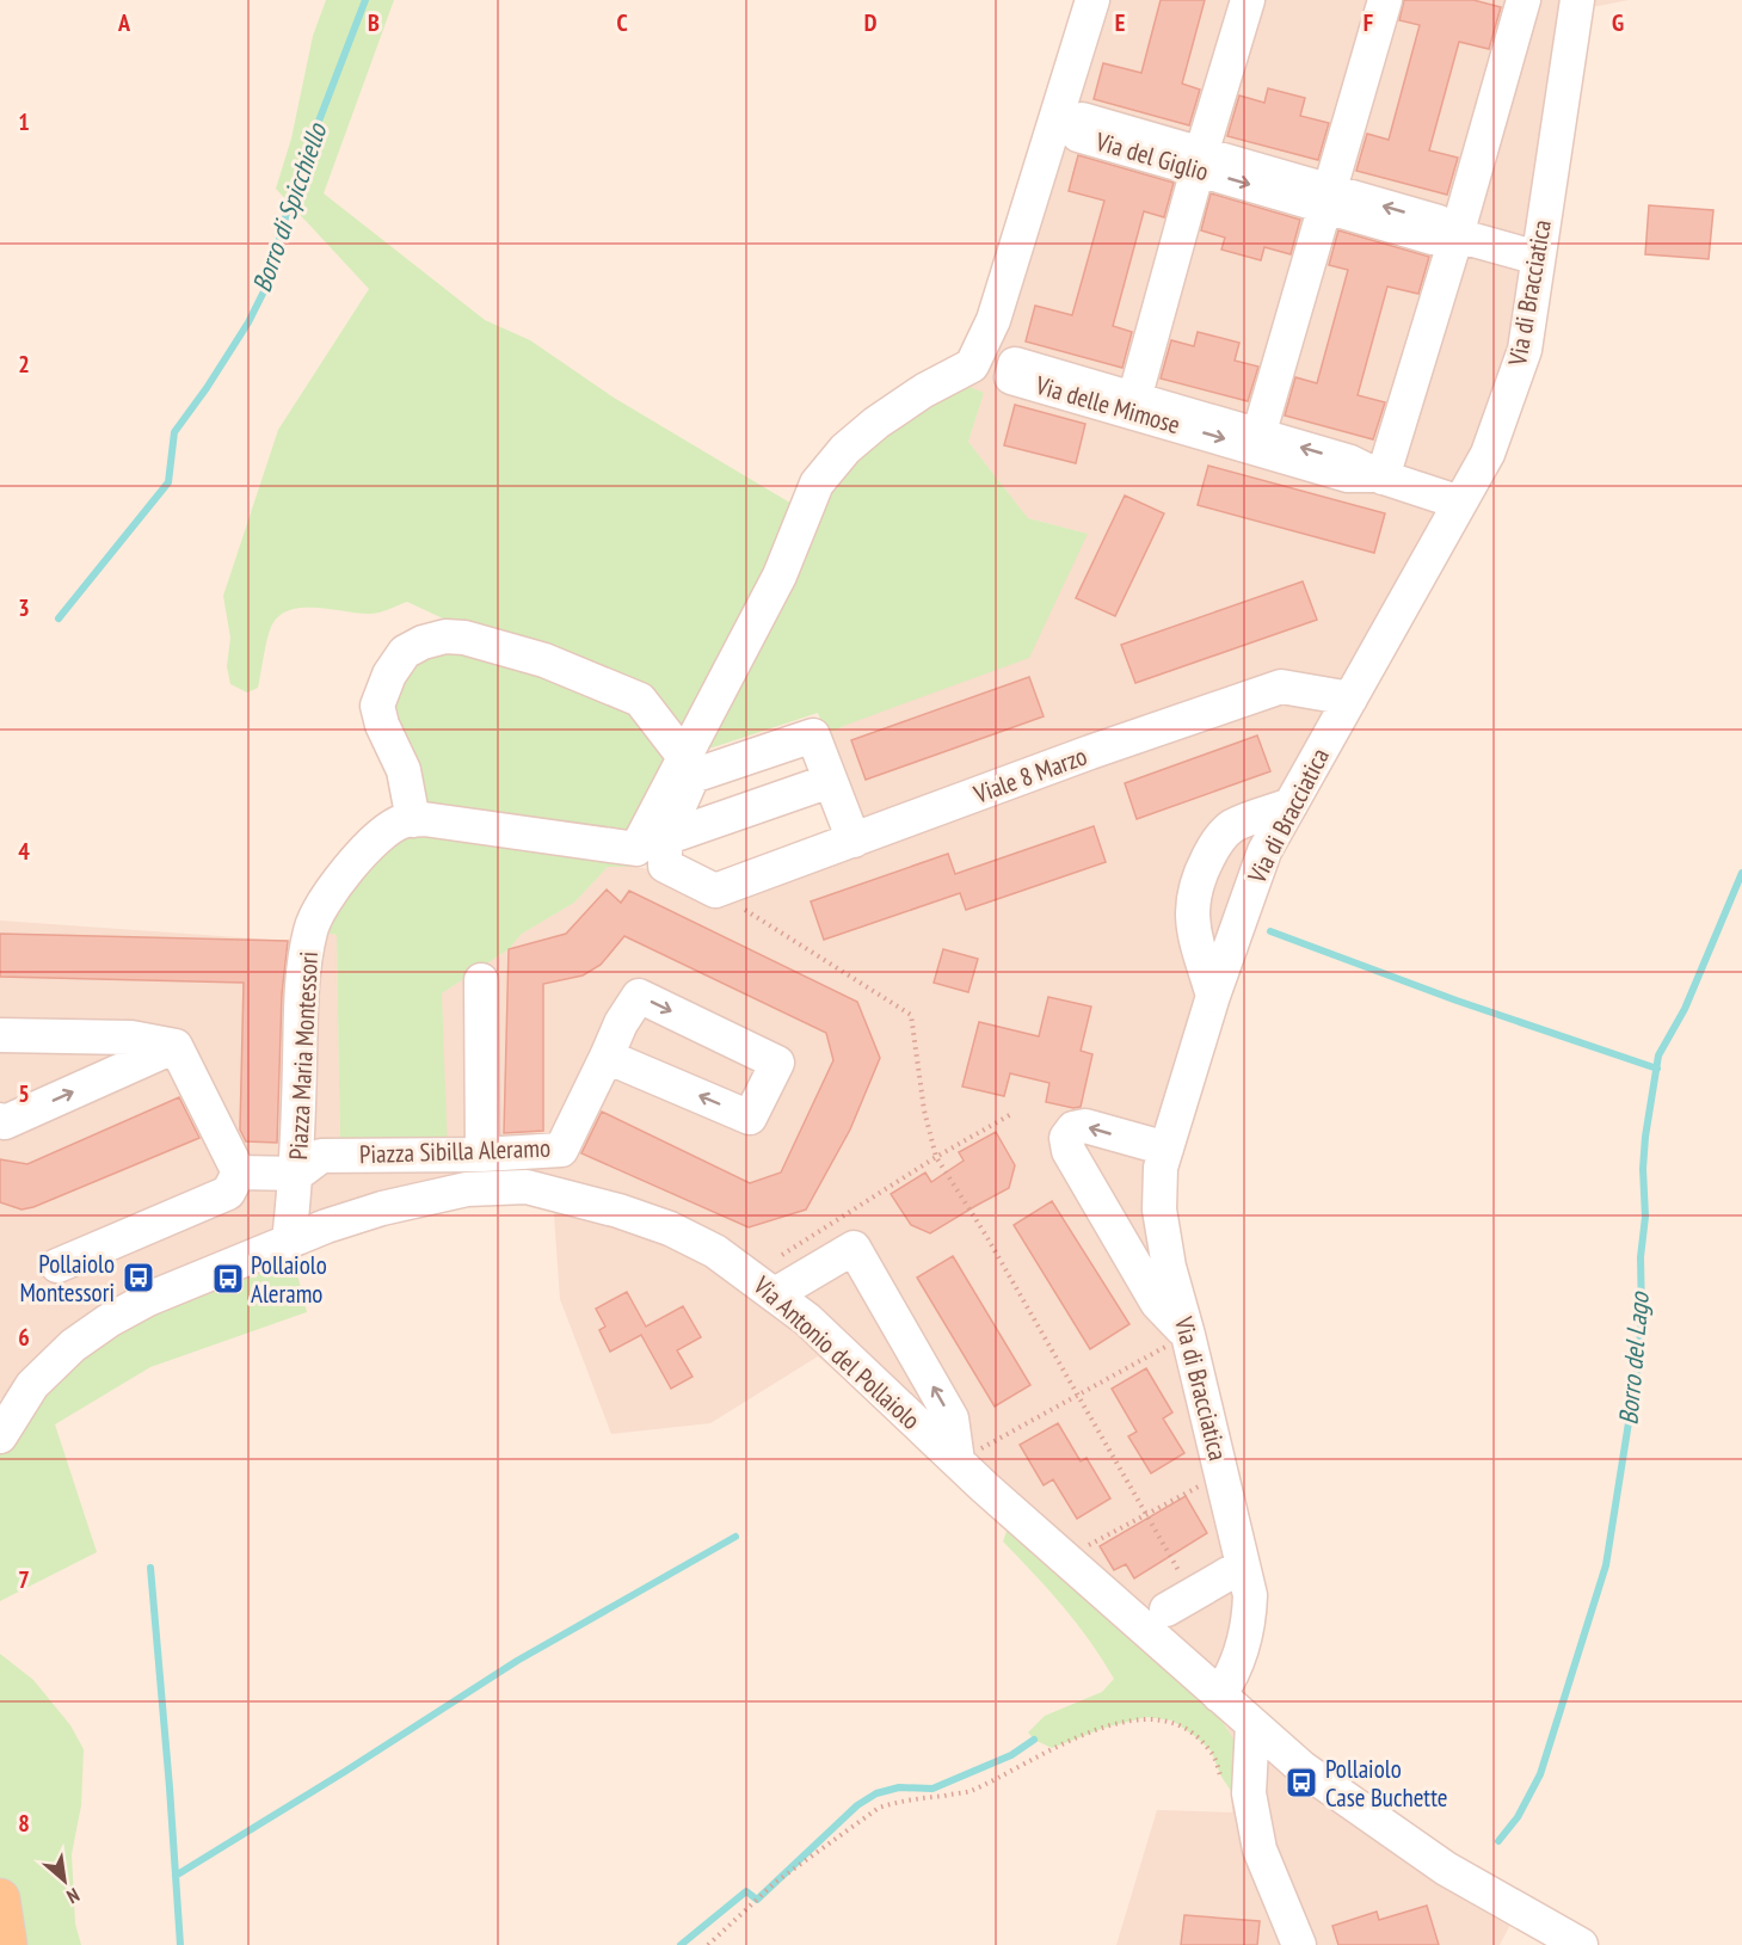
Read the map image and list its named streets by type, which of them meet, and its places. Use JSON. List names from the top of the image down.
{
  "streets": {
    "street": [
      "Via del Giglio",
      "Via di Bracciatica",
      "Via delle Mimose",
      "Viale 8 Marzo",
      "Piazza Maria Montessori",
      "Piazza Sibilla Aleramo",
      "Via Antonio del Pollaiolo"
    ]
  },
  "crossings": [
    ["Via del Giglio", "Via di Bracciatica"],
    ["Via del Giglio", "Via delle Mimose"],
    ["Via di Bracciatica", "Via delle Mimose"],
    ["Via di Bracciatica", "Viale 8 Marzo"],
    ["Via di Bracciatica", "Via Antonio del Pollaiolo"],
    ["Piazza Maria Montessori", "Piazza Sibilla Aleramo"],
    ["Piazza Maria Montessori", "Via Antonio del Pollaiolo"]
  ],
  "water": ["Borro di Spicchiello", "Borro del Lago"],
  "places": {
    "bus stop": ["Pollaiolo Montessori", "Pollaiolo Aleramo", "Pollaiolo Case Buchette"]
  },
  "north": "bottom right",
  "grid": {
    "columns": [
      "A",
      "B",
      "C",
      "D",
      "E",
      "F",
      "G"
    ],
    "rows": [
      "1",
      "2",
      "3",
      "4",
      "5",
      "6",
      "7",
      "8"
    ]
  }
}
